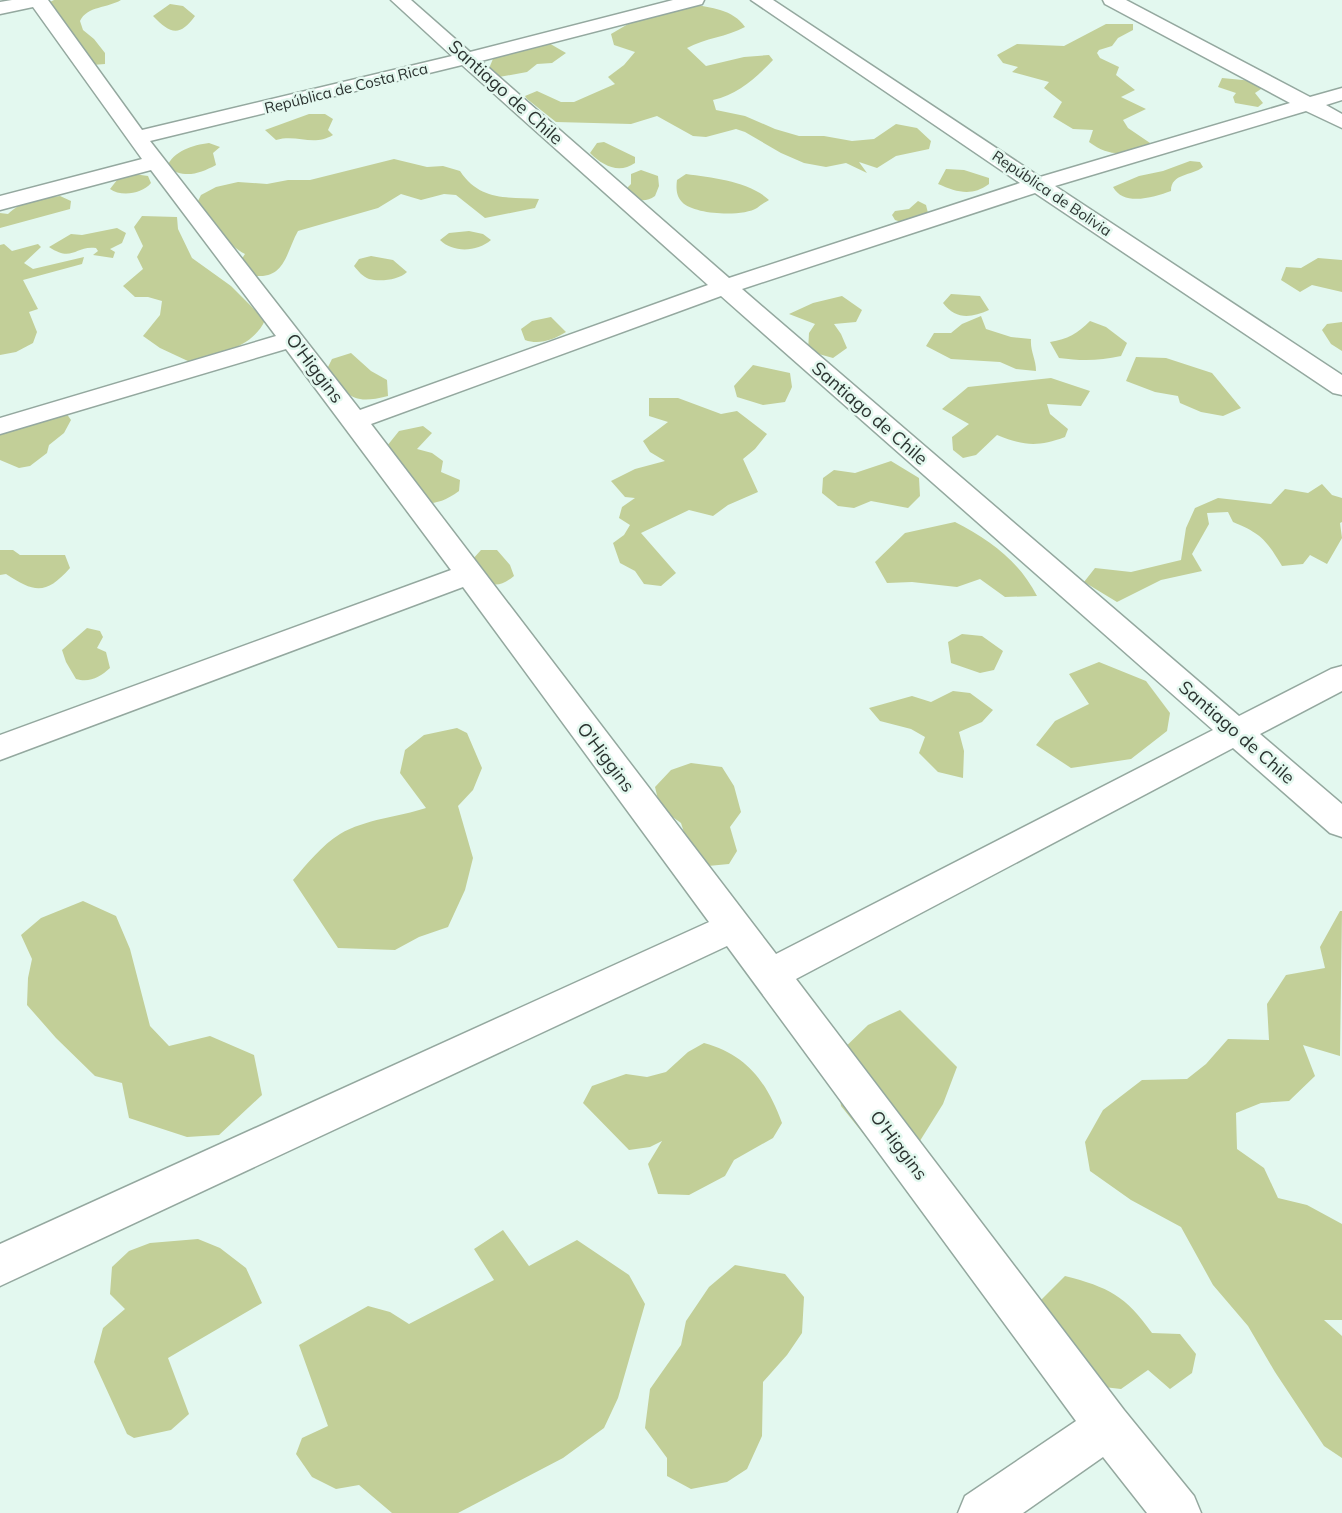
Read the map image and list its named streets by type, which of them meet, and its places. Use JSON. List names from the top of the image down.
{
  "streets": {
    "street": [
      "República de Costa Rica",
      "Santiago de Chile",
      "República de Bolivia",
      "O'Higgins"
    ]
  },
  "crossings": [
    ["República de Costa Rica", "Santiago de Chile"],
    ["República de Costa Rica", "O'Higgins"]
  ]
}
